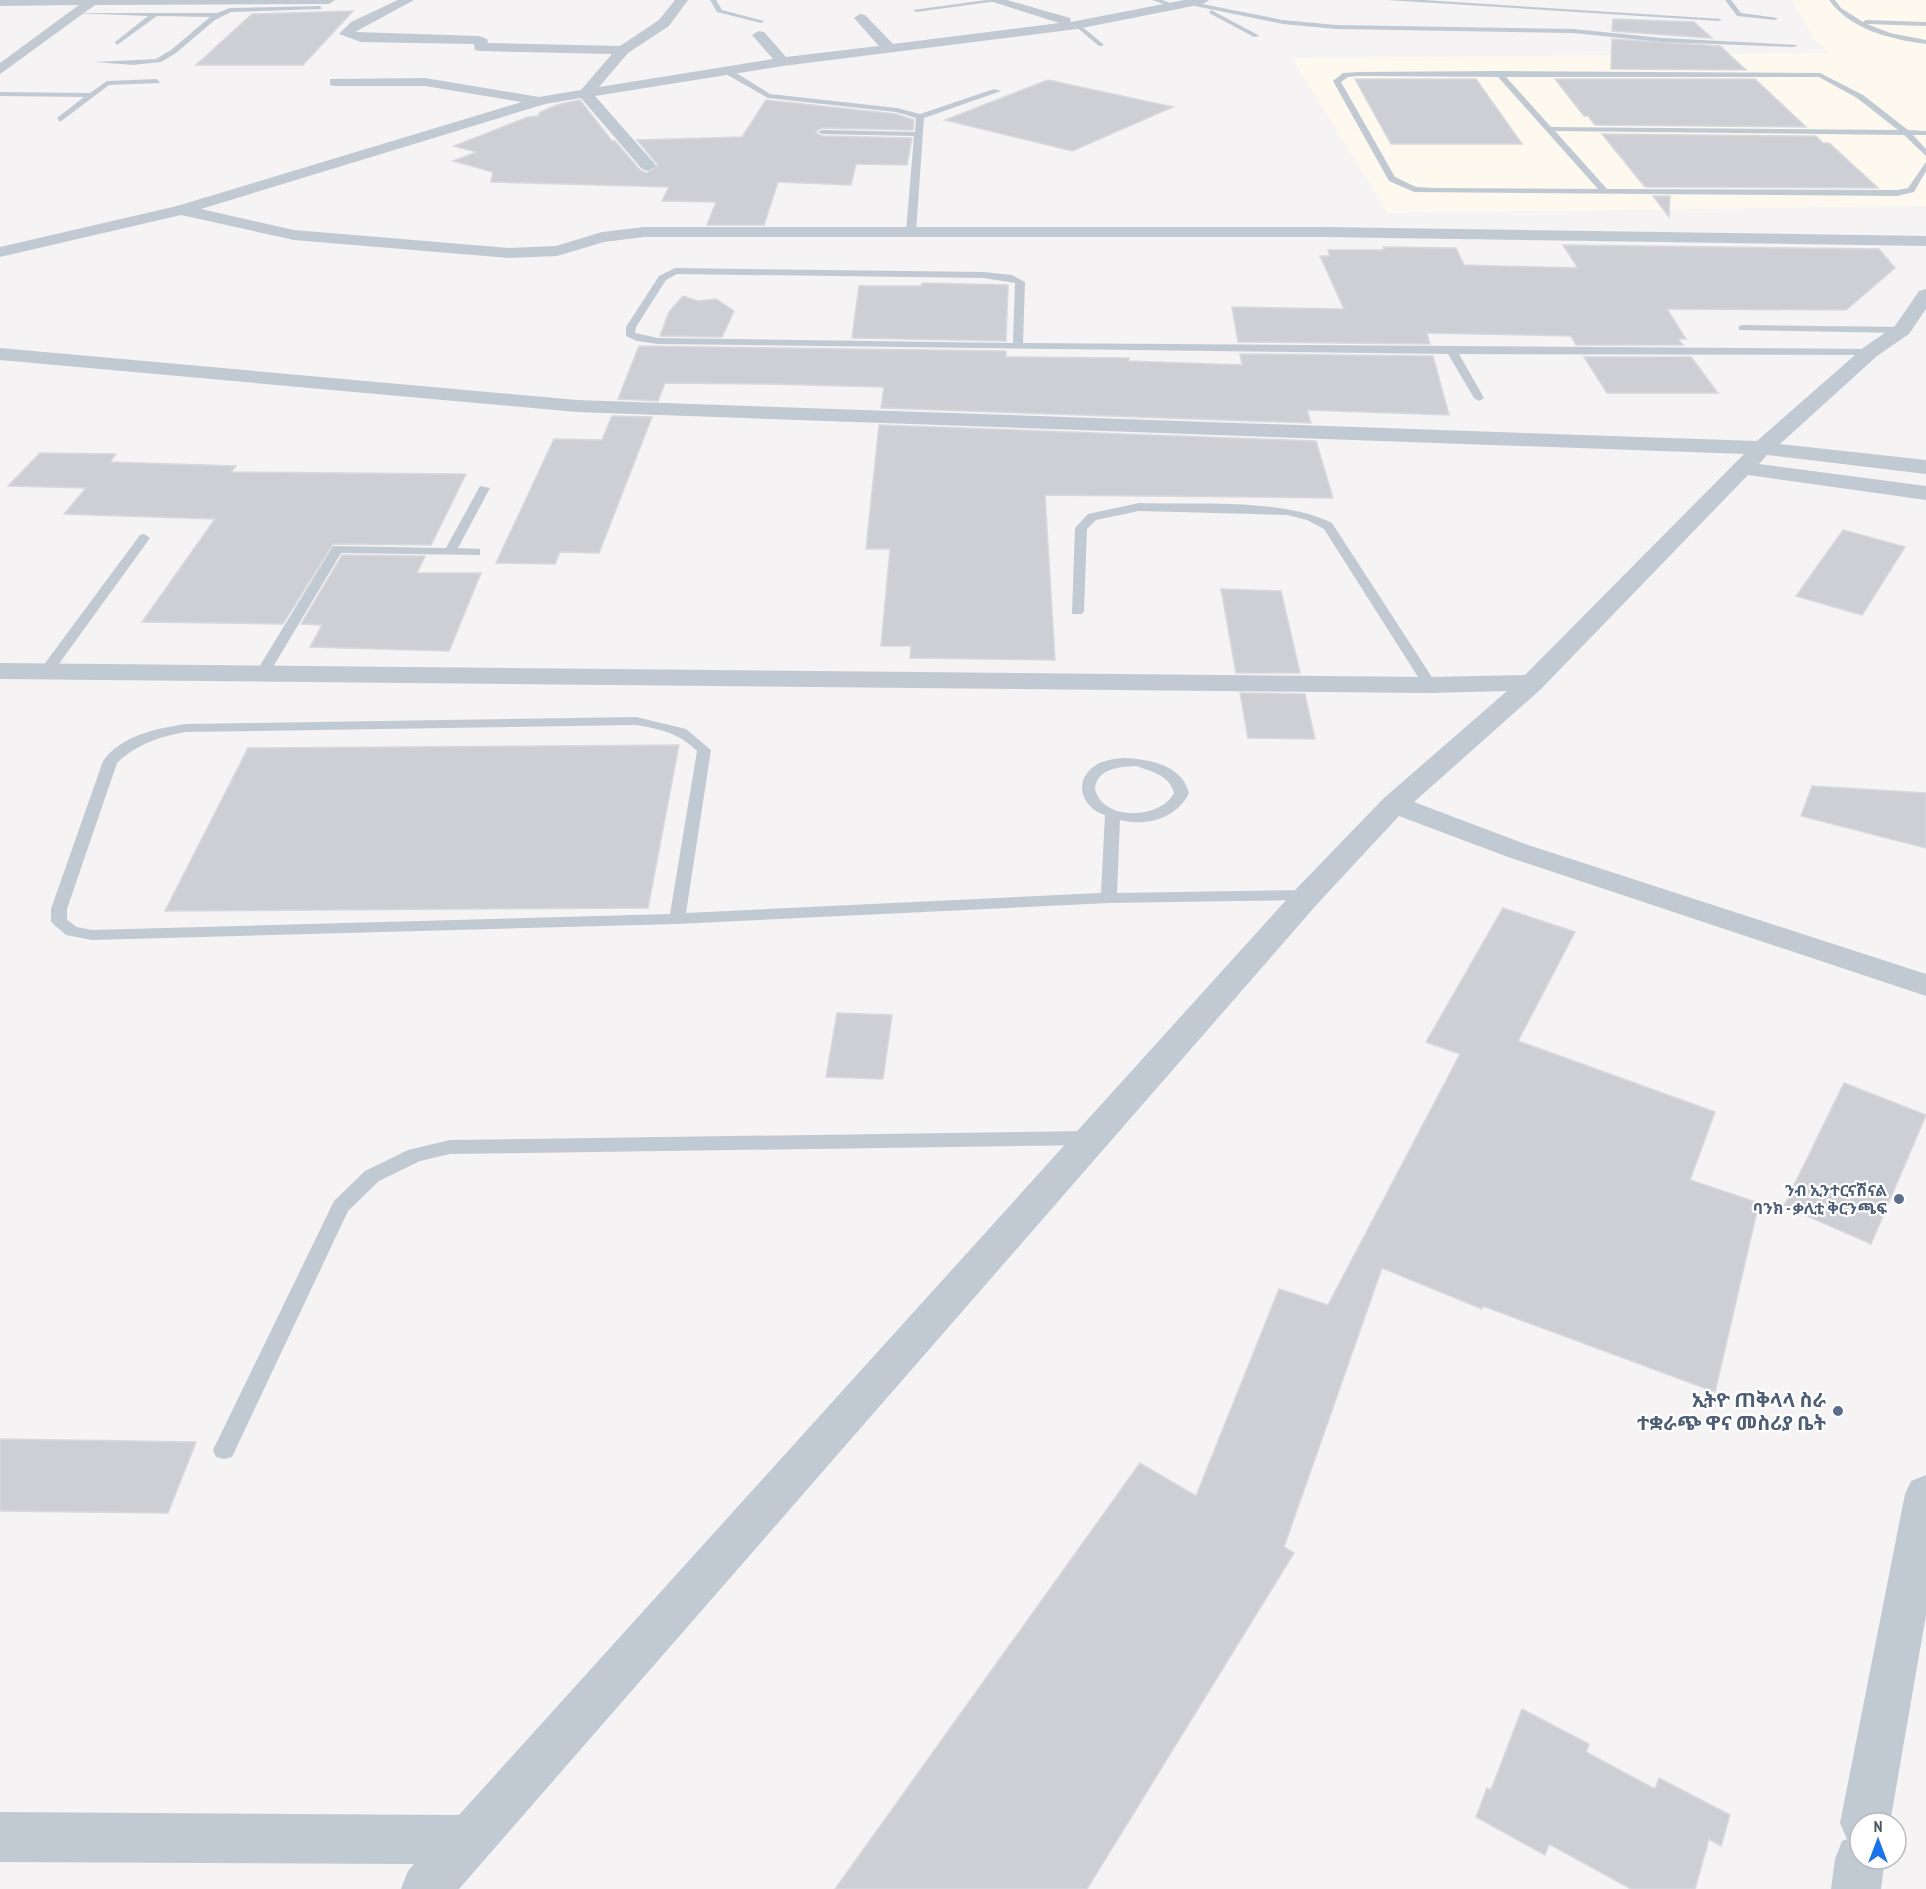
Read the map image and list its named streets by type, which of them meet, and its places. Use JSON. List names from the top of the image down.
{
  "places": ["ንብ ኢንተርናሽናል ባንክ - ቃሊቲ ቅርንጫፍ", "ኢትዮ ጠቅላላ ስራ ተቋራጭ ዋና መስሪያ ቤት"],
  "north": "top"
}
